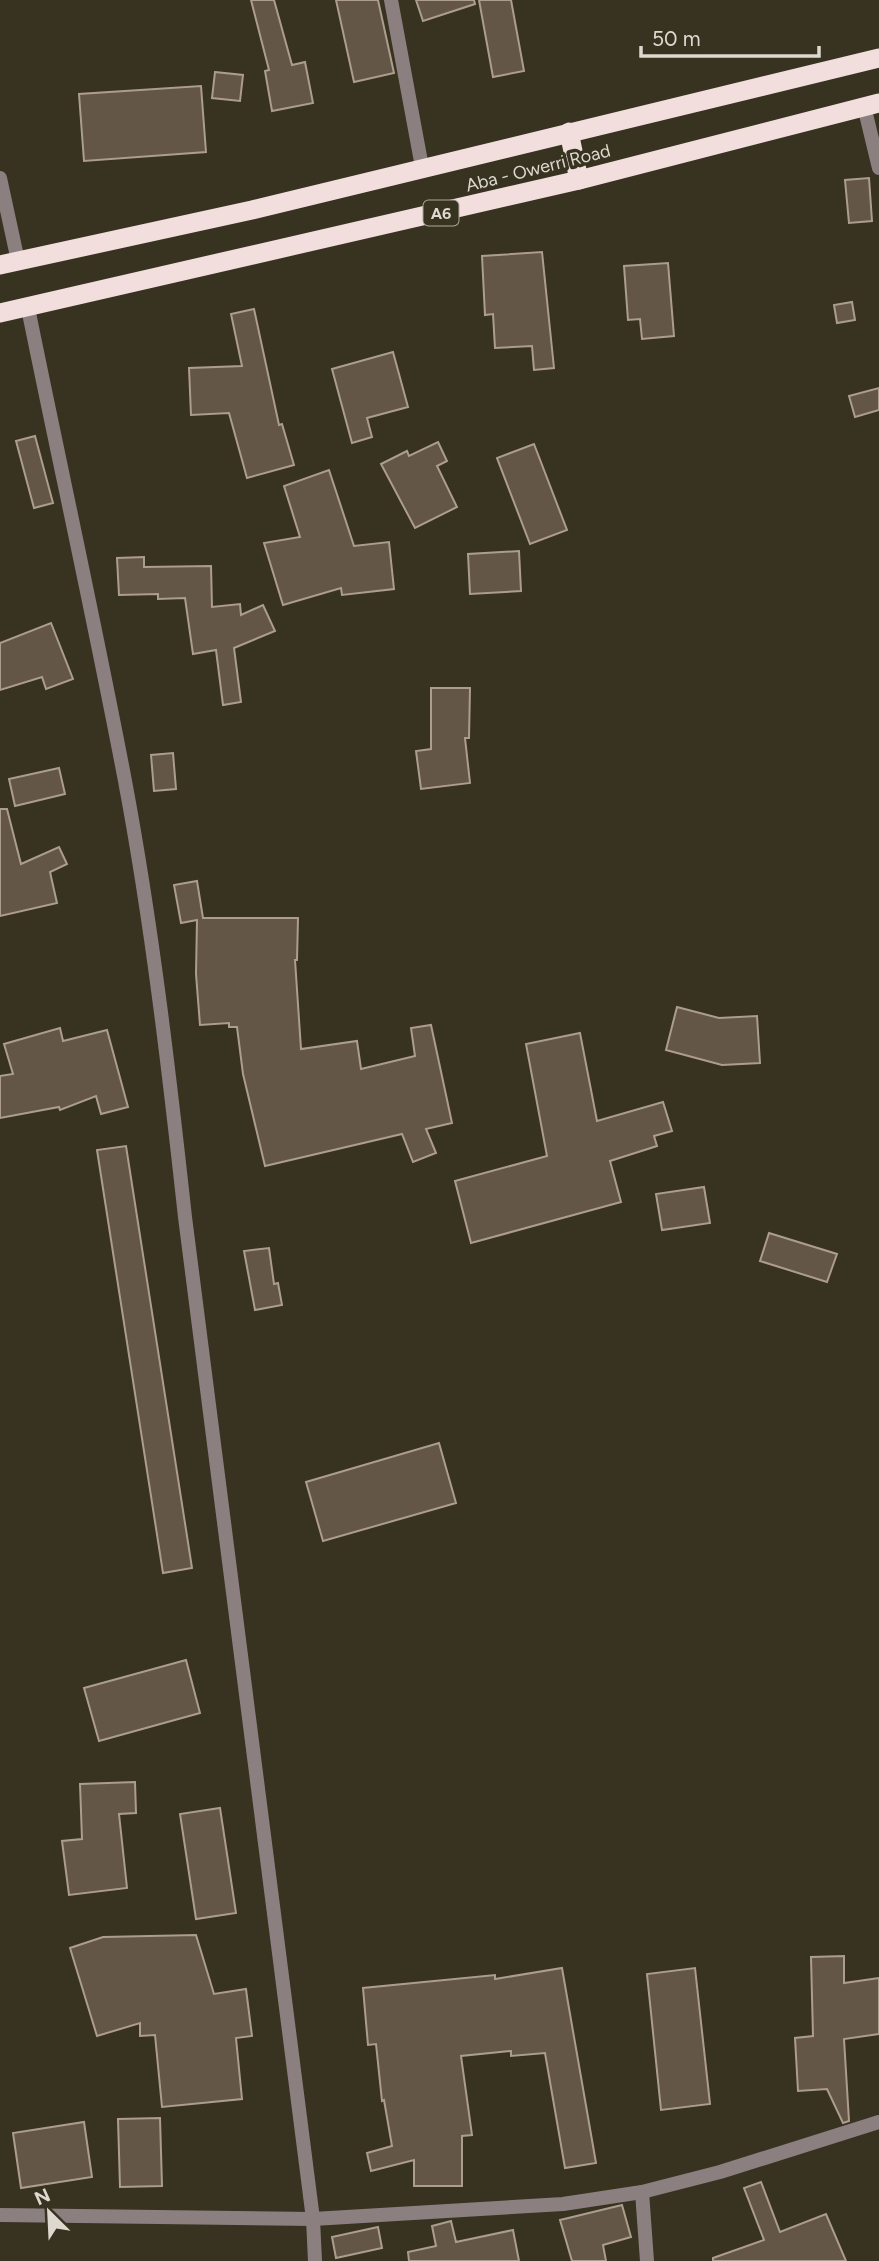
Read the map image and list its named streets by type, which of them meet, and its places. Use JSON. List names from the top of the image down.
{
  "streets": {
    "highway": ["Aba - Owerri Road", "A6"]
  },
  "scale_bar": "50 m",
  "north": "top left"
}
